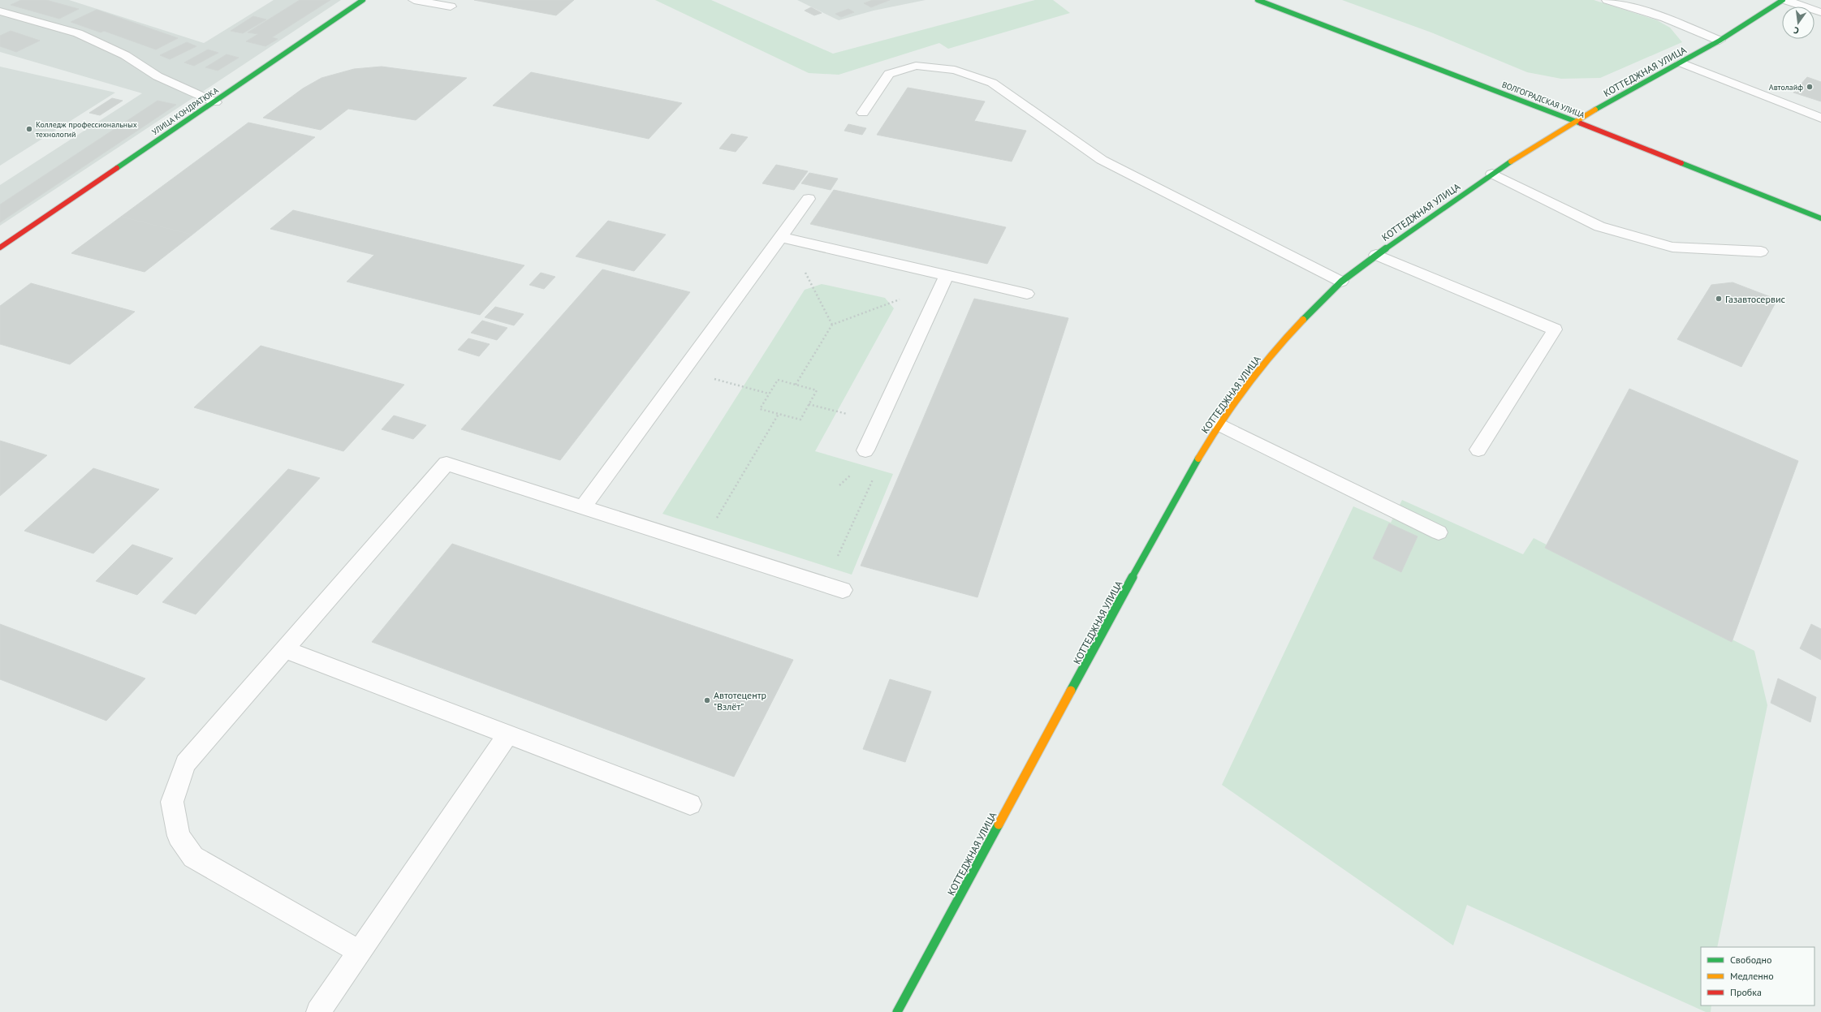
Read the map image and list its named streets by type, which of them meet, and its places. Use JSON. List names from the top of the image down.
{
  "streets": {
    "street": ["КОТТЕДЖНАЯ УЛИЦА", "ВОЛГОГРАДСКАЯ УЛИЦА", "УЛИЦА КОНДРАТЮКА"]
  },
  "crossings": [
    ["КОТТЕДЖНАЯ УЛИЦА", "ВОЛГОГРАДСКАЯ УЛИЦА"]
  ],
  "places": [
    "Автолайф",
    "Колледж профессиональных технологий",
    "Газавтосервис",
    "Автотецентр \"Взлёт\""
  ],
  "legend": ["Свободно", "Медленно", "Пробка"],
  "north": "bottom"
}
